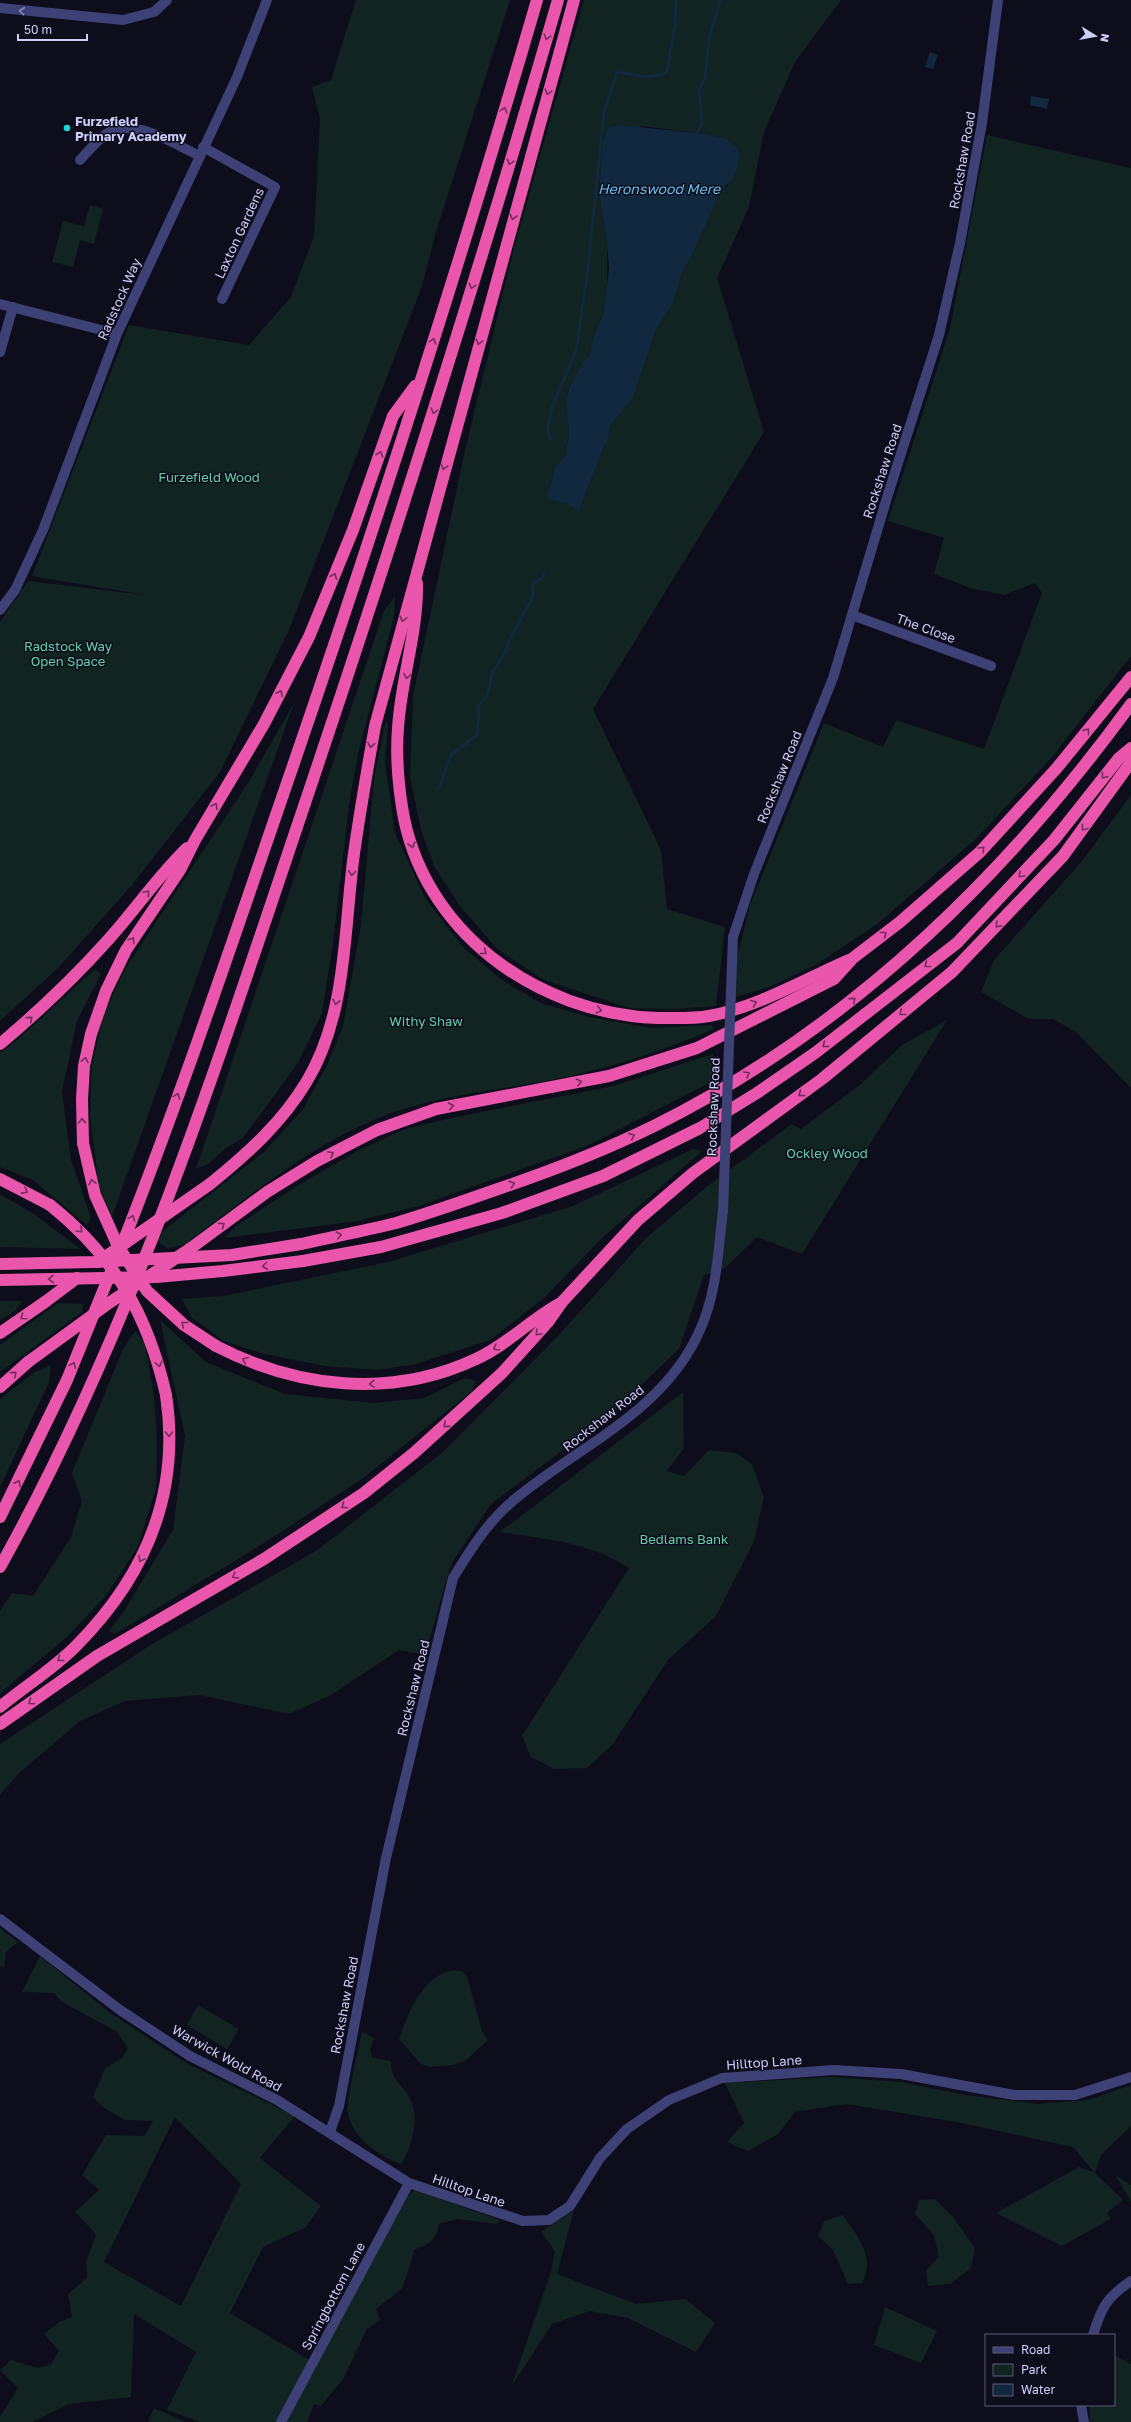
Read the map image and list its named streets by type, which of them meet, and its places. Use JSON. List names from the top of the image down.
{
  "streets": {
    "street": [
      "Rockshaw Road",
      "Laxton Gardens",
      "Radstock Way",
      "The Close",
      "Warwick Wold Road",
      "Hilltop Lane",
      "Springbottom Lane"
    ]
  },
  "crossings": [
    ["Rockshaw Road", "The Close"],
    ["Rockshaw Road", "Warwick Wold Road"],
    ["Laxton Gardens", "Radstock Way"],
    ["Warwick Wold Road", "Hilltop Lane"],
    ["Warwick Wold Road", "Springbottom Lane"],
    ["Hilltop Lane", "Springbottom Lane"]
  ],
  "water": ["Heronswood Mere"],
  "parks": [
    "Furzefield Wood",
    "Radstock Way Open Space",
    "Withy Shaw",
    "Ockley Wood",
    "Bedlams Bank"
  ],
  "places": ["Furzefield Primary Academy"],
  "legend": ["Road", "Park", "Water"],
  "scale_bar": "50 m",
  "north": "right"
}
